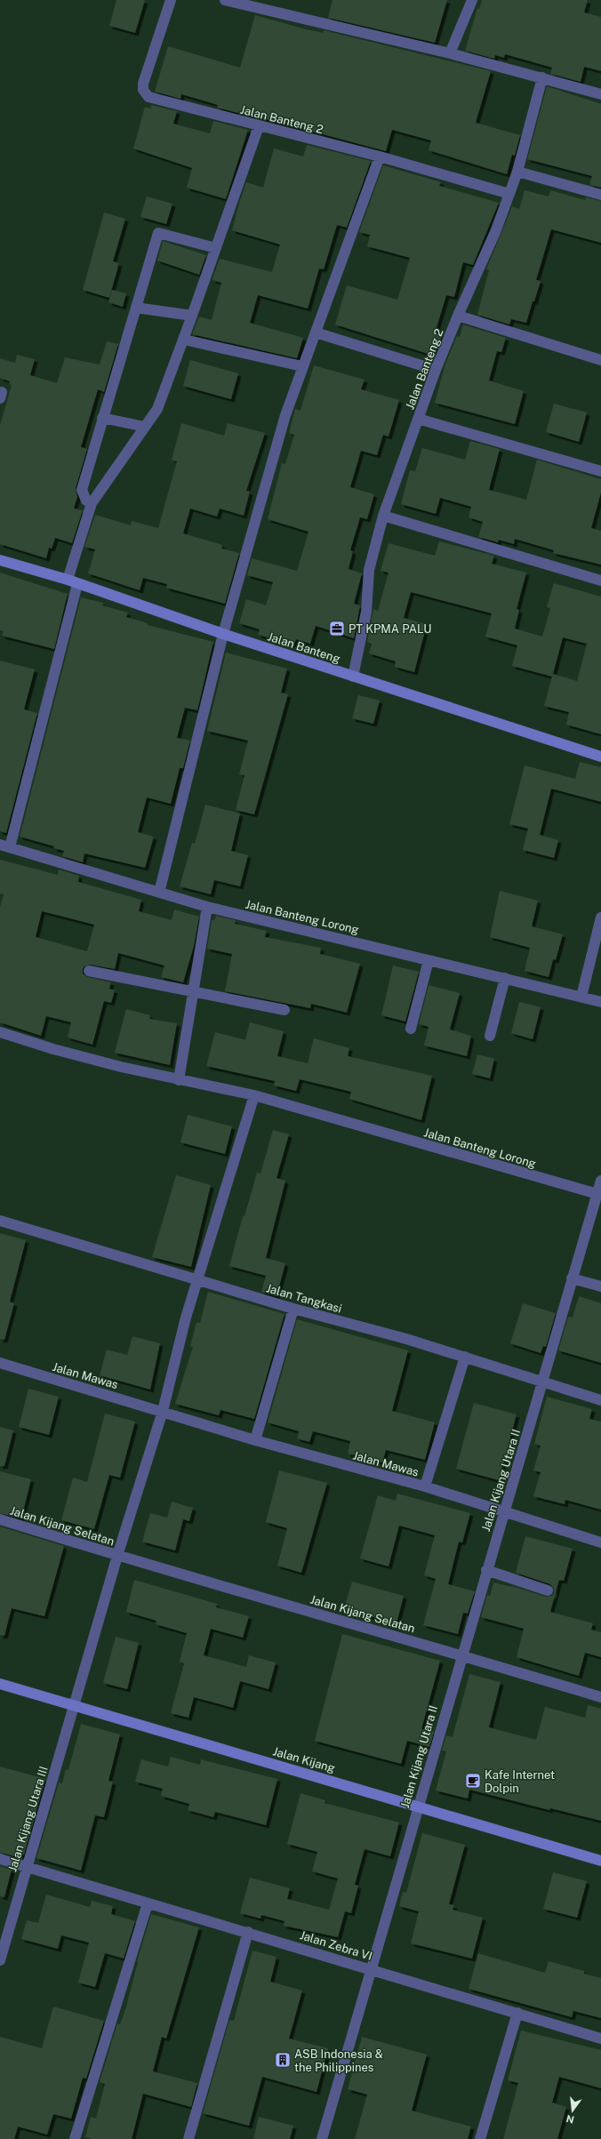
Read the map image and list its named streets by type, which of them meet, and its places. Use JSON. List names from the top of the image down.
{
  "streets": {
    "street": [
      "Jalan Banteng 2",
      "Jalan Banteng",
      "Jalan Banteng Lorong",
      "Jalan Tangkasi",
      "Jalan Mawas",
      "Jalan Kijang Utara II",
      "Jalan Kijang Selatan",
      "Jalan Kijang",
      "Jalan Kijang Utara III",
      "Jalan Zebra VI"
    ]
  },
  "crossings": [
    ["Jalan Banteng 2", "Jalan Banteng"],
    ["Jalan Tangkasi", "Jalan Kijang Utara II"],
    ["Jalan Mawas", "Jalan Kijang Utara II"],
    ["Jalan Kijang Utara II", "Jalan Kijang Selatan"],
    ["Jalan Kijang Utara II", "Jalan Kijang"],
    ["Jalan Kijang Utara II", "Jalan Zebra VI"],
    ["Jalan Kijang Selatan", "Jalan Kijang"],
    ["Jalan Kijang Selatan", "Jalan Kijang Utara III"],
    ["Jalan Kijang", "Jalan Kijang Utara III"],
    ["Jalan Kijang Utara III", "Jalan Zebra VI"]
  ],
  "places": {
    "office": ["PT KPMA PALU"],
    "cafe": ["Kafe Internet Dolpin"],
    "building": ["ASB Indonesia & the Philippines"]
  },
  "north": "bottom"
}
